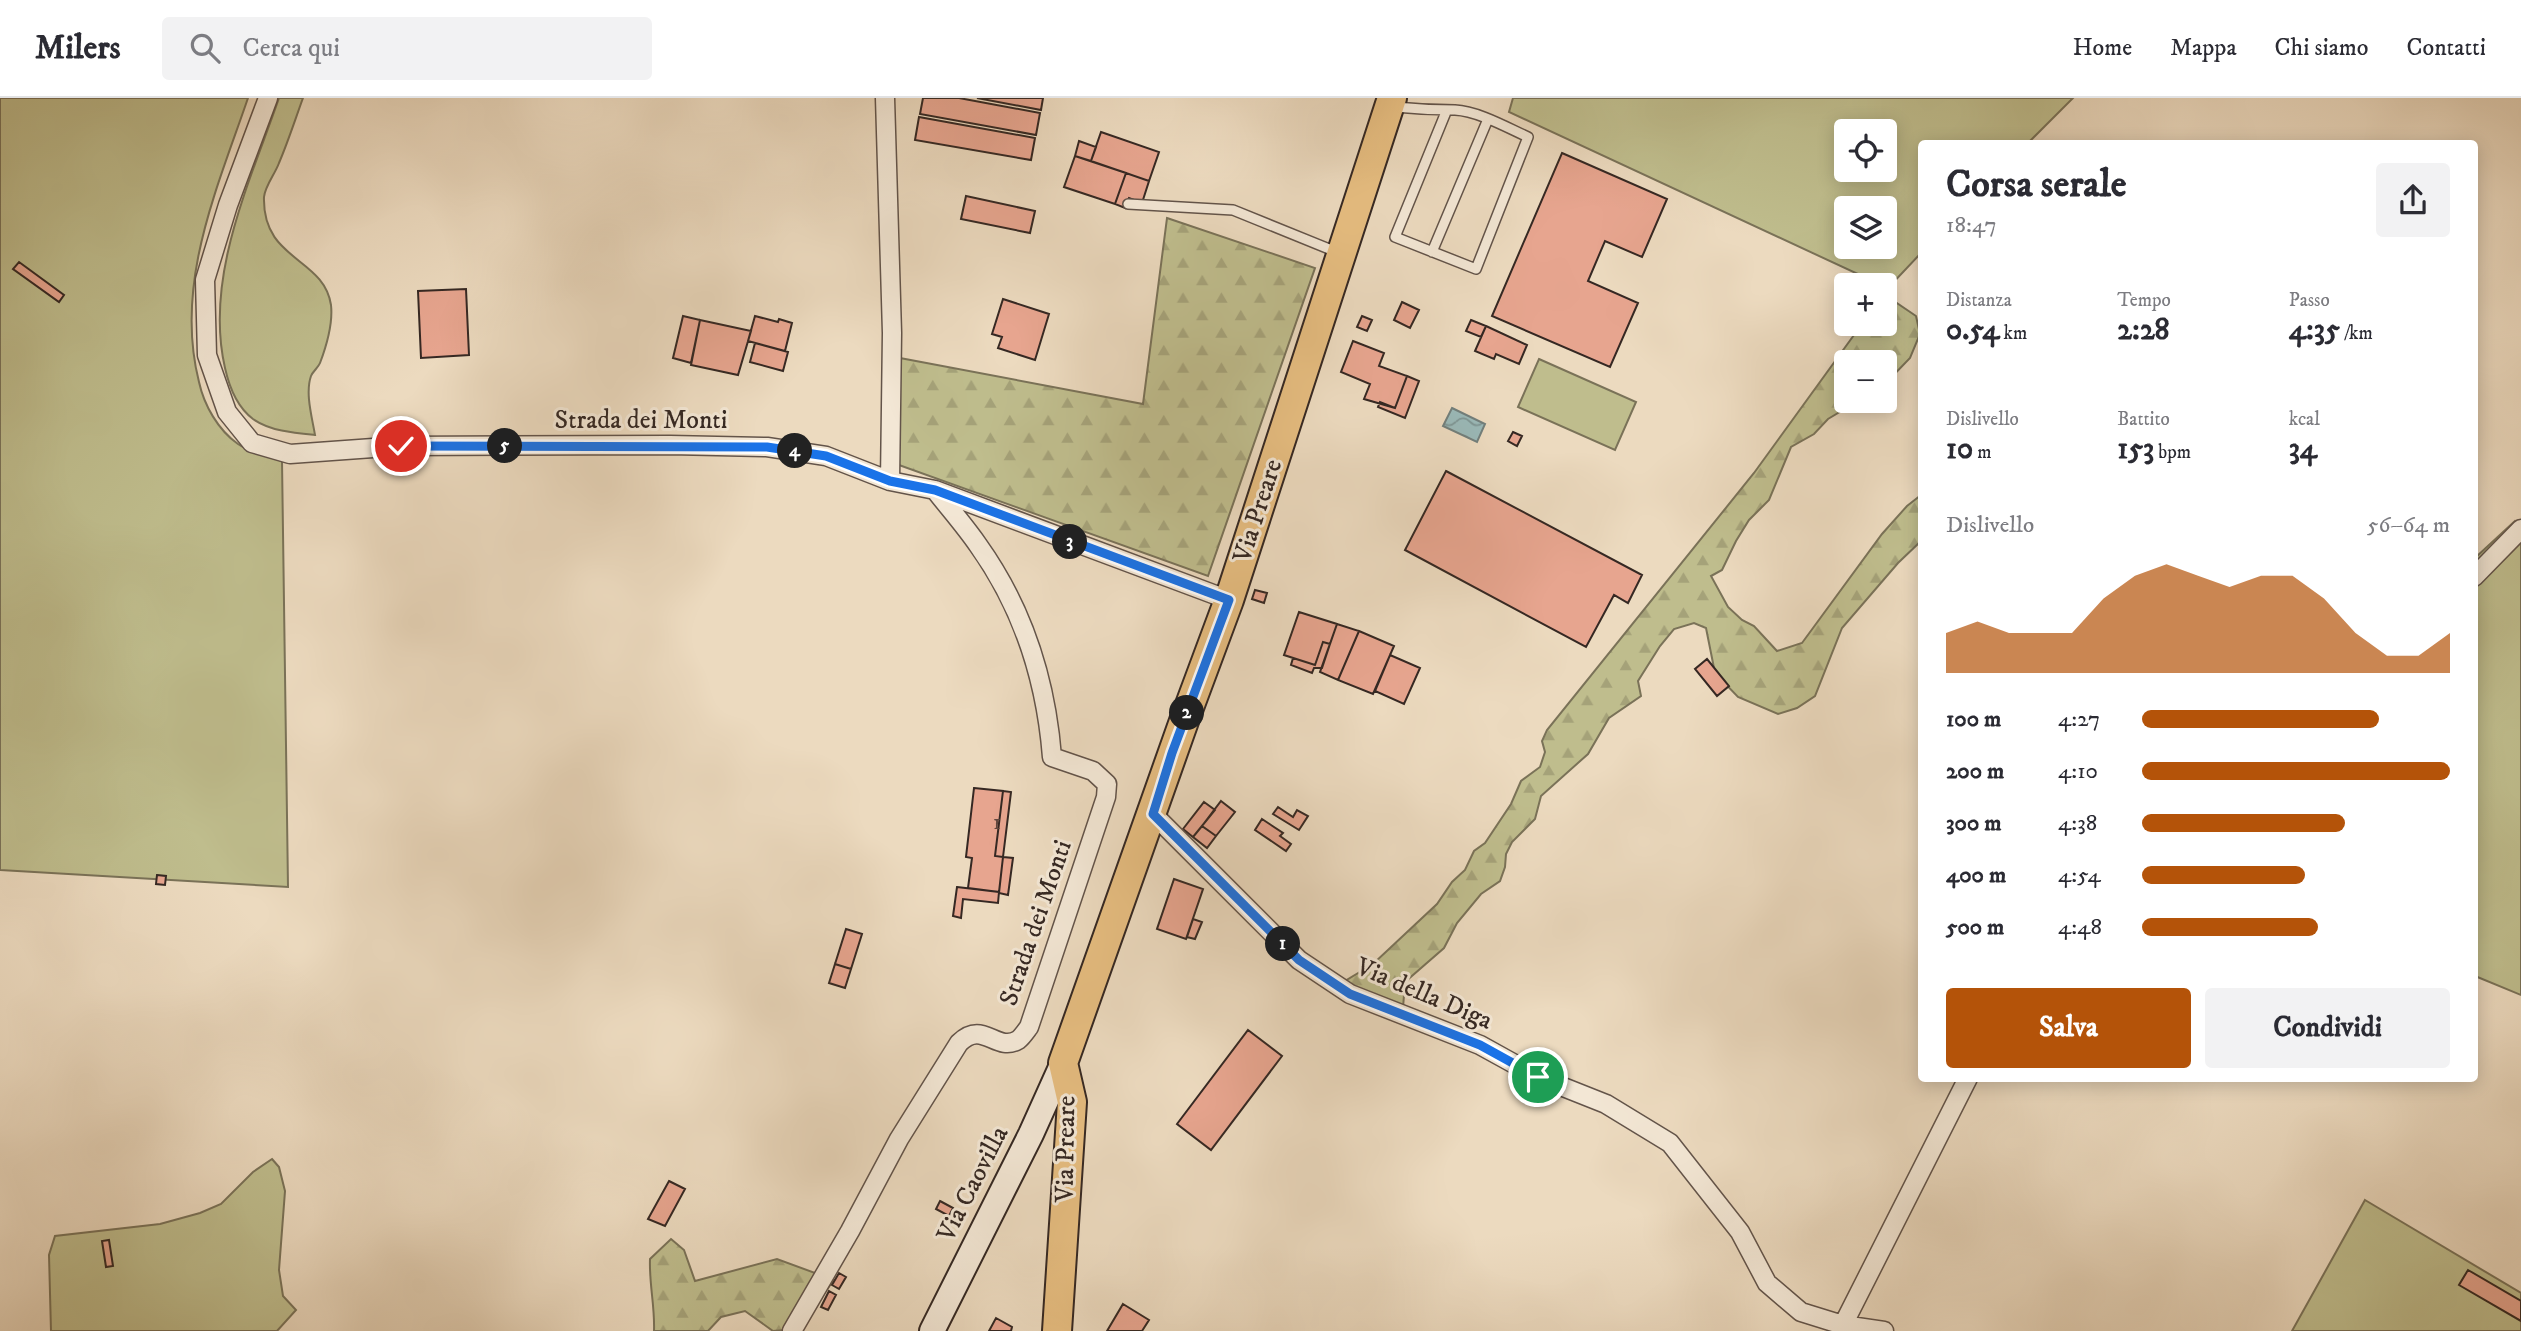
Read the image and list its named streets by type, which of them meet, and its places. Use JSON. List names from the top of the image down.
{
  "streets": {
    "main road": ["Via Preare", "Via Caovilla"],
    "street": ["Strada dei Monti", "Via della Diga"]
  },
  "crossings": [
    ["Strada dei Monti", "Via Preare"],
    ["Via Preare", "Via della Diga"],
    ["Via Preare", "Via Caovilla"]
  ],
  "house_numbers": ["1"],
  "page": {
    "header": "Milers",
    "search": "Cerca qui",
    "nav": [
      "Home",
      "Mappa",
      "Chi siamo",
      "Contatti"
    ],
    "map_buttons": ["+", "−"],
    "heading": ["Corsa serale", "18:47"],
    "stats": [
      ["Distanza", "0.54 km"],
      ["Tempo", "2:28"],
      ["Passo", "4:35 /km"],
      ["Dislivello", "10 m"],
      ["Battito", "153 bpm"],
      ["kcal", "34"]
    ],
    "pins": [
      "5",
      "4",
      "3",
      "2",
      "1"
    ],
    "chart": ["Dislivello", "56–64 m"],
    "list": [
      {
        "name": "100 m",
        "note": "4:27"
      },
      {
        "name": "200 m",
        "note": "4:10"
      },
      {
        "name": "300 m",
        "note": "4:38"
      },
      {
        "name": "400 m",
        "note": "4:54"
      },
      {
        "name": "500 m",
        "note": "4:48"
      }
    ],
    "buttons": ["Salva", "Condividi"]
  }
}
